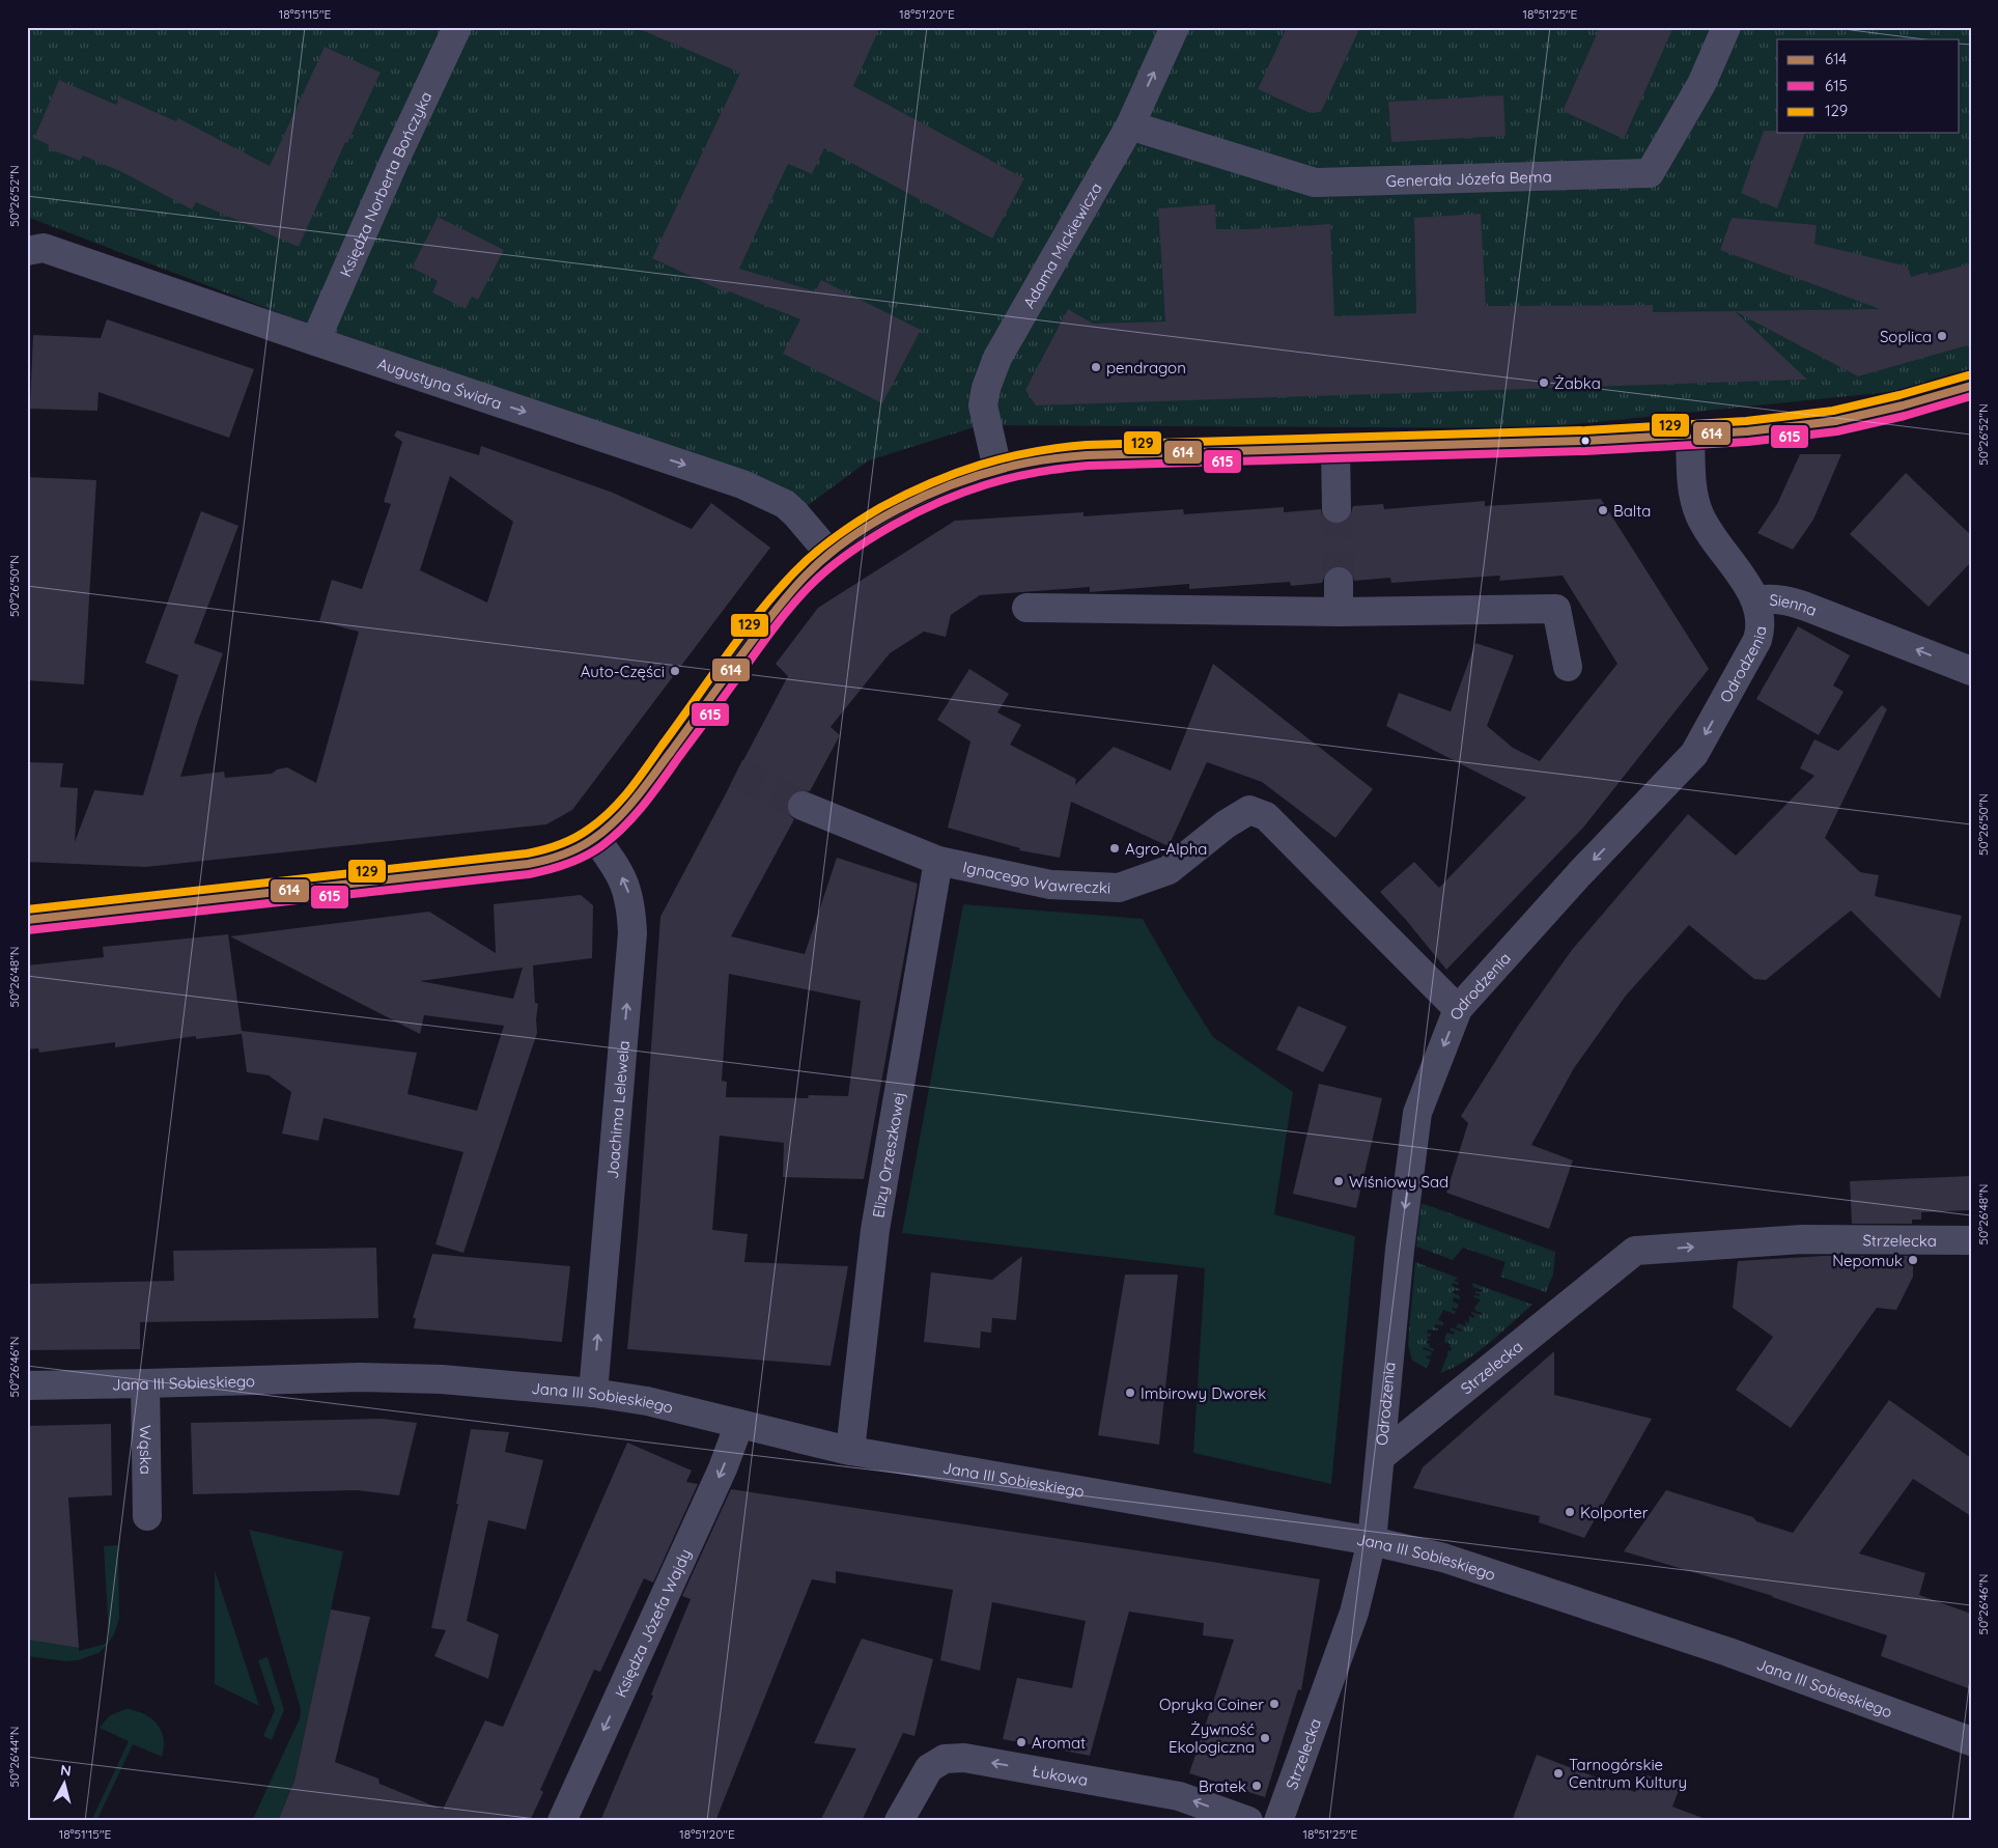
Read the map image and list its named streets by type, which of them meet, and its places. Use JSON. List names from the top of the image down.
{
  "streets": {
    "street": [
      "Generała Józefa Bema",
      "Księdza Norberta Bończyka",
      "Adama Mickiewicza",
      "Augustyna Świdra",
      "Sienna",
      "Odrodzenia",
      "Ignacego Wawreczki",
      "Joachima Lelewela",
      "Elizy Orzeszkowej",
      "Strzelecka",
      "Jana III Sobieskiego",
      "Wąska",
      "Księdza Józefa Wajdy",
      "Łukowa"
    ]
  },
  "crossings": [
    ["Generała Józefa Bema", "Adama Mickiewicza"],
    ["Księdza Norberta Bończyka", "Augustyna Świdra"],
    ["Sienna", "Odrodzenia"],
    ["Odrodzenia", "Ignacego Wawreczki"],
    ["Odrodzenia", "Strzelecka"],
    ["Ignacego Wawreczki", "Elizy Orzeszkowej"],
    ["Joachima Lelewela", "Jana III Sobieskiego"],
    ["Elizy Orzeszkowej", "Jana III Sobieskiego"],
    ["Strzelecka", "Jana III Sobieskiego"],
    ["Jana III Sobieskiego", "Wąska"],
    ["Jana III Sobieskiego", "Księdza Józefa Wajdy"]
  ],
  "one_way": [
    "Augustyna Świdra",
    "Sienna",
    "Odrodzenia",
    "Joachima Lelewela",
    "Strzelecka",
    "Księdza Józefa Wajdy",
    "Łukowa"
  ],
  "places": [
    "Soplica",
    "pendragon",
    "Żabka",
    "Balta",
    "Auto-Części",
    "Agro-Alpha",
    "Wiśniowy Sad",
    "Nepomuk",
    "Imbirowy Dworek",
    "Kolporter",
    "Opryka Coiner",
    "Żywność Ekologiczna",
    "Aromat",
    "Tarnogórskie Centrum Kultury",
    "Bratek"
  ],
  "lines": ["transit line 129", "transit line 614", "transit line 615"],
  "legend": ["614", "615", "129"],
  "north": "top",
  "coordinates": [
    "18°51'15\"E",
    "18°51'20\"E",
    "18°51'25\"E",
    "50°26'52\"N",
    "50°26'50\"N",
    "50°26'48\"N",
    "50°26'46\"N",
    "50°26'44\"N"
  ]
}
